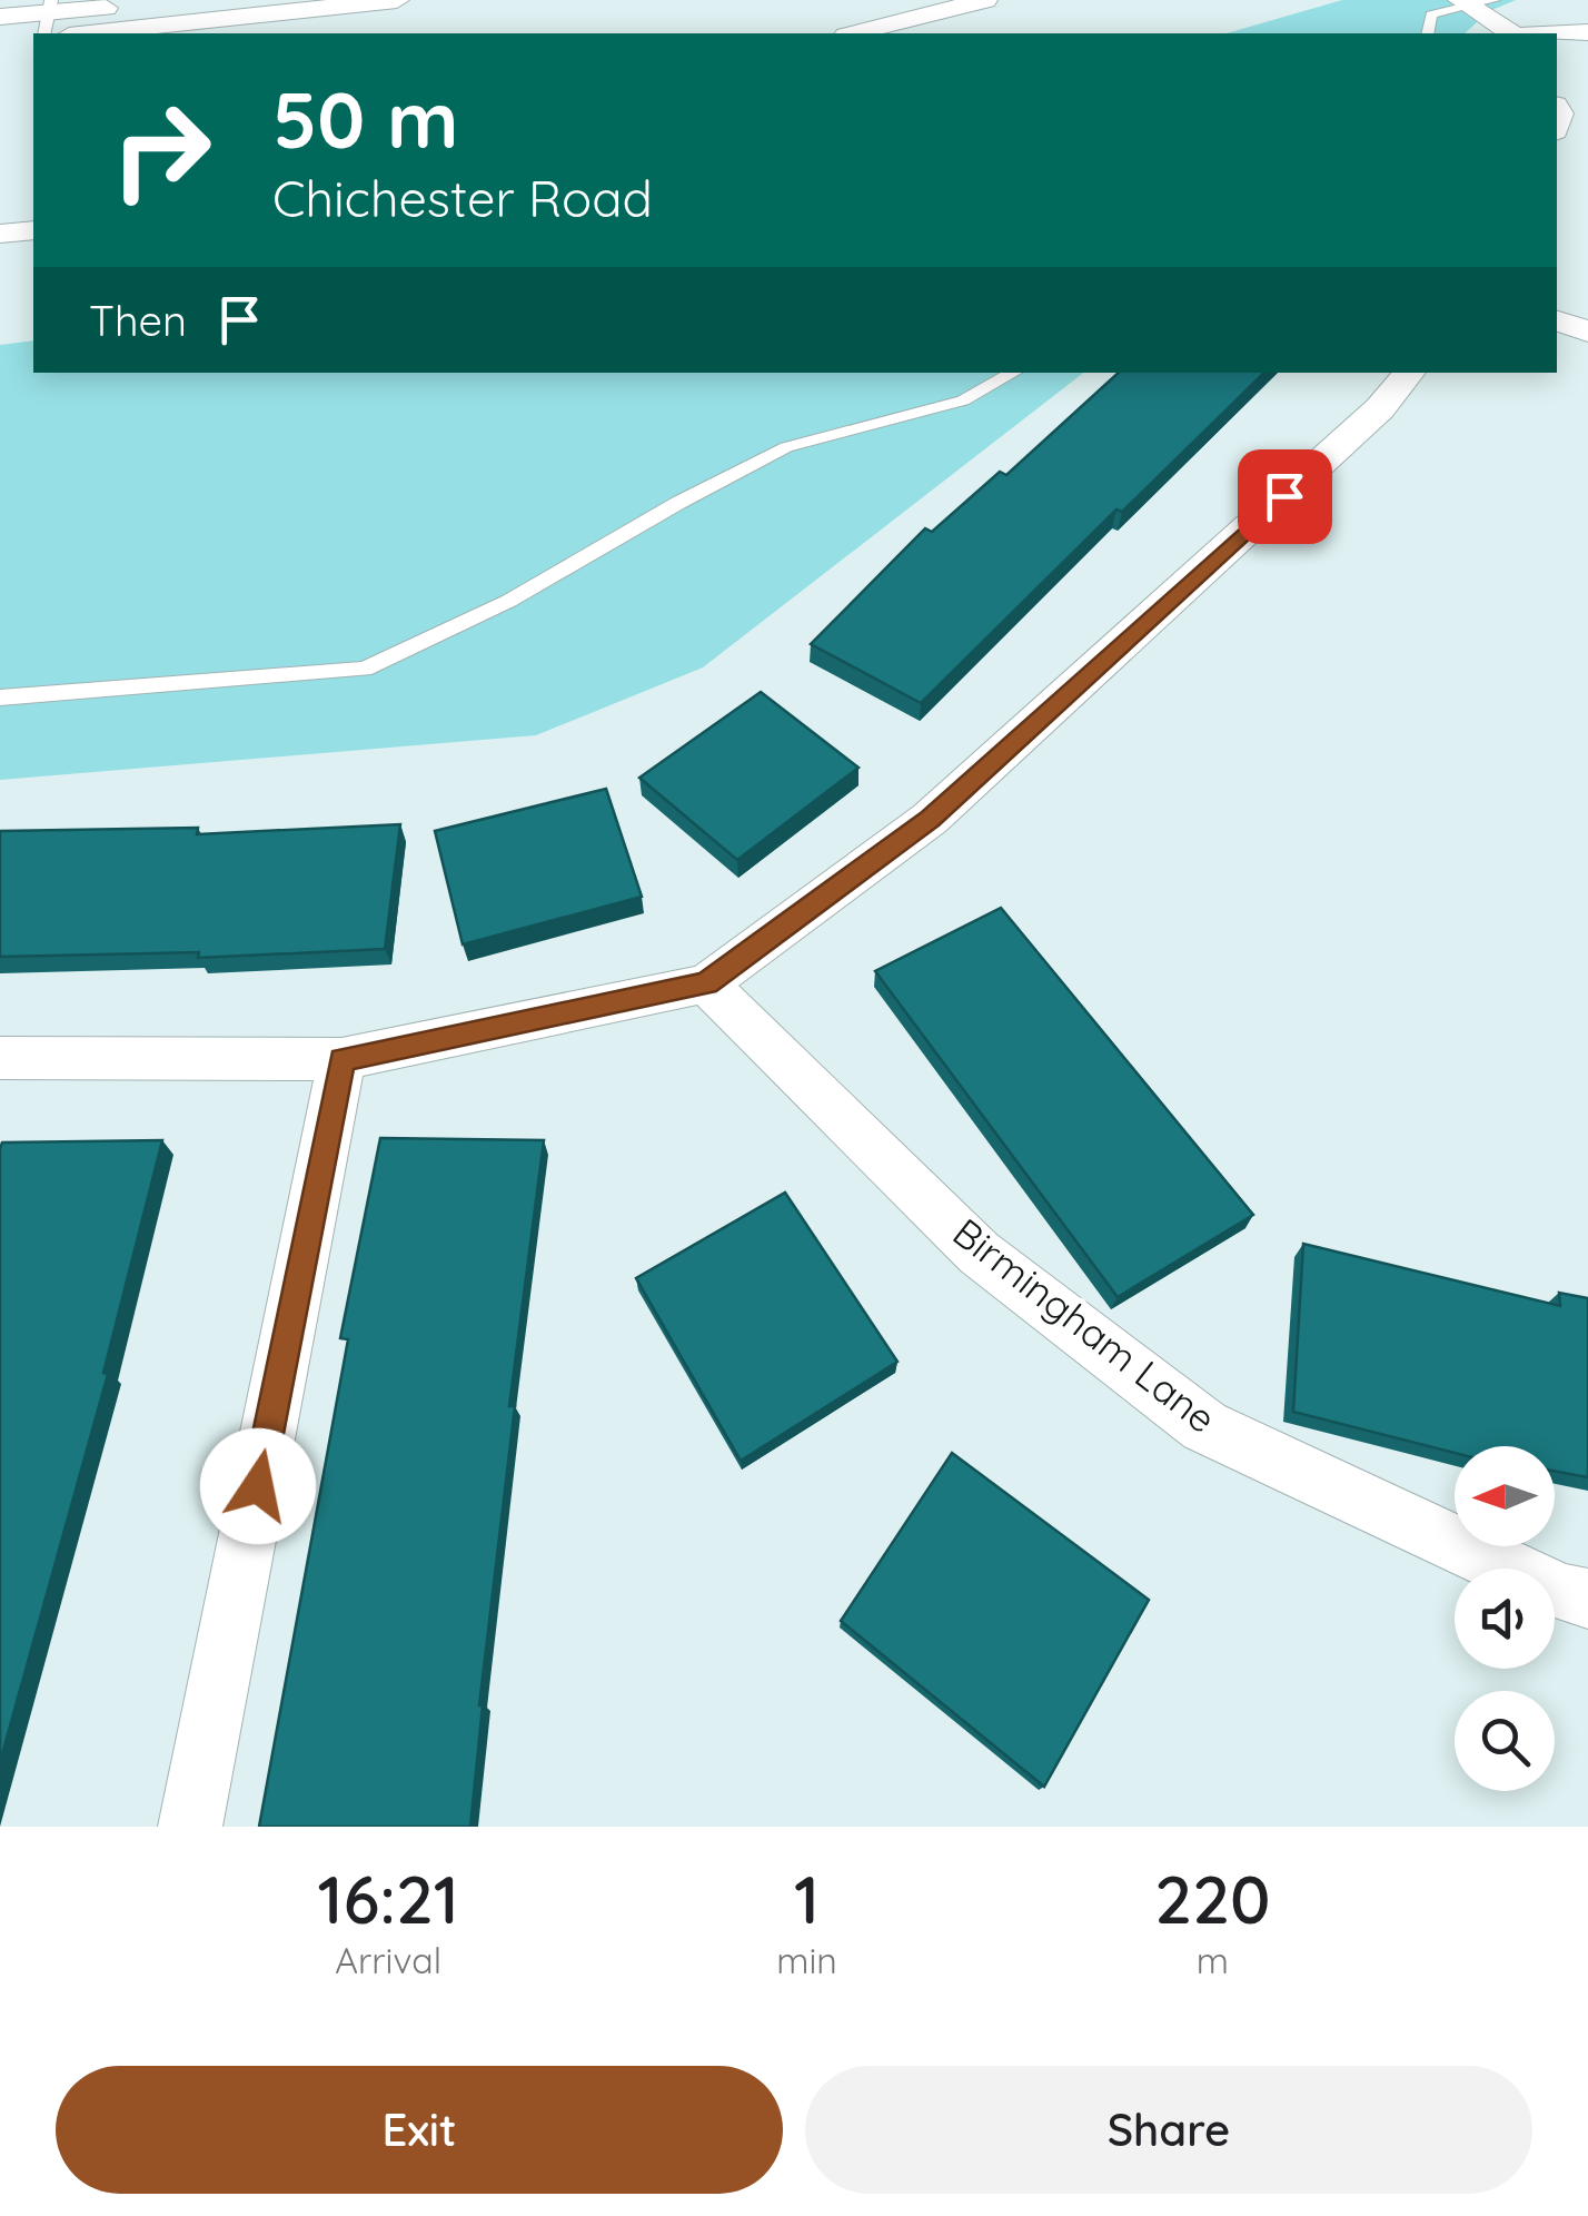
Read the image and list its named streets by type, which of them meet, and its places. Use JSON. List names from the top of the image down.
{
  "streets": {
    "street": ["Birmingham Lane"]
  },
  "north": "left",
  "page": {
    "turn": ["50 m", "Chichester Road"],
    "then": "Then",
    "eta": [
      "16:21",
      "Arrival",
      "1",
      "min",
      "220",
      "m"
    ],
    "buttons": ["Exit", "Share"]
  }
}
